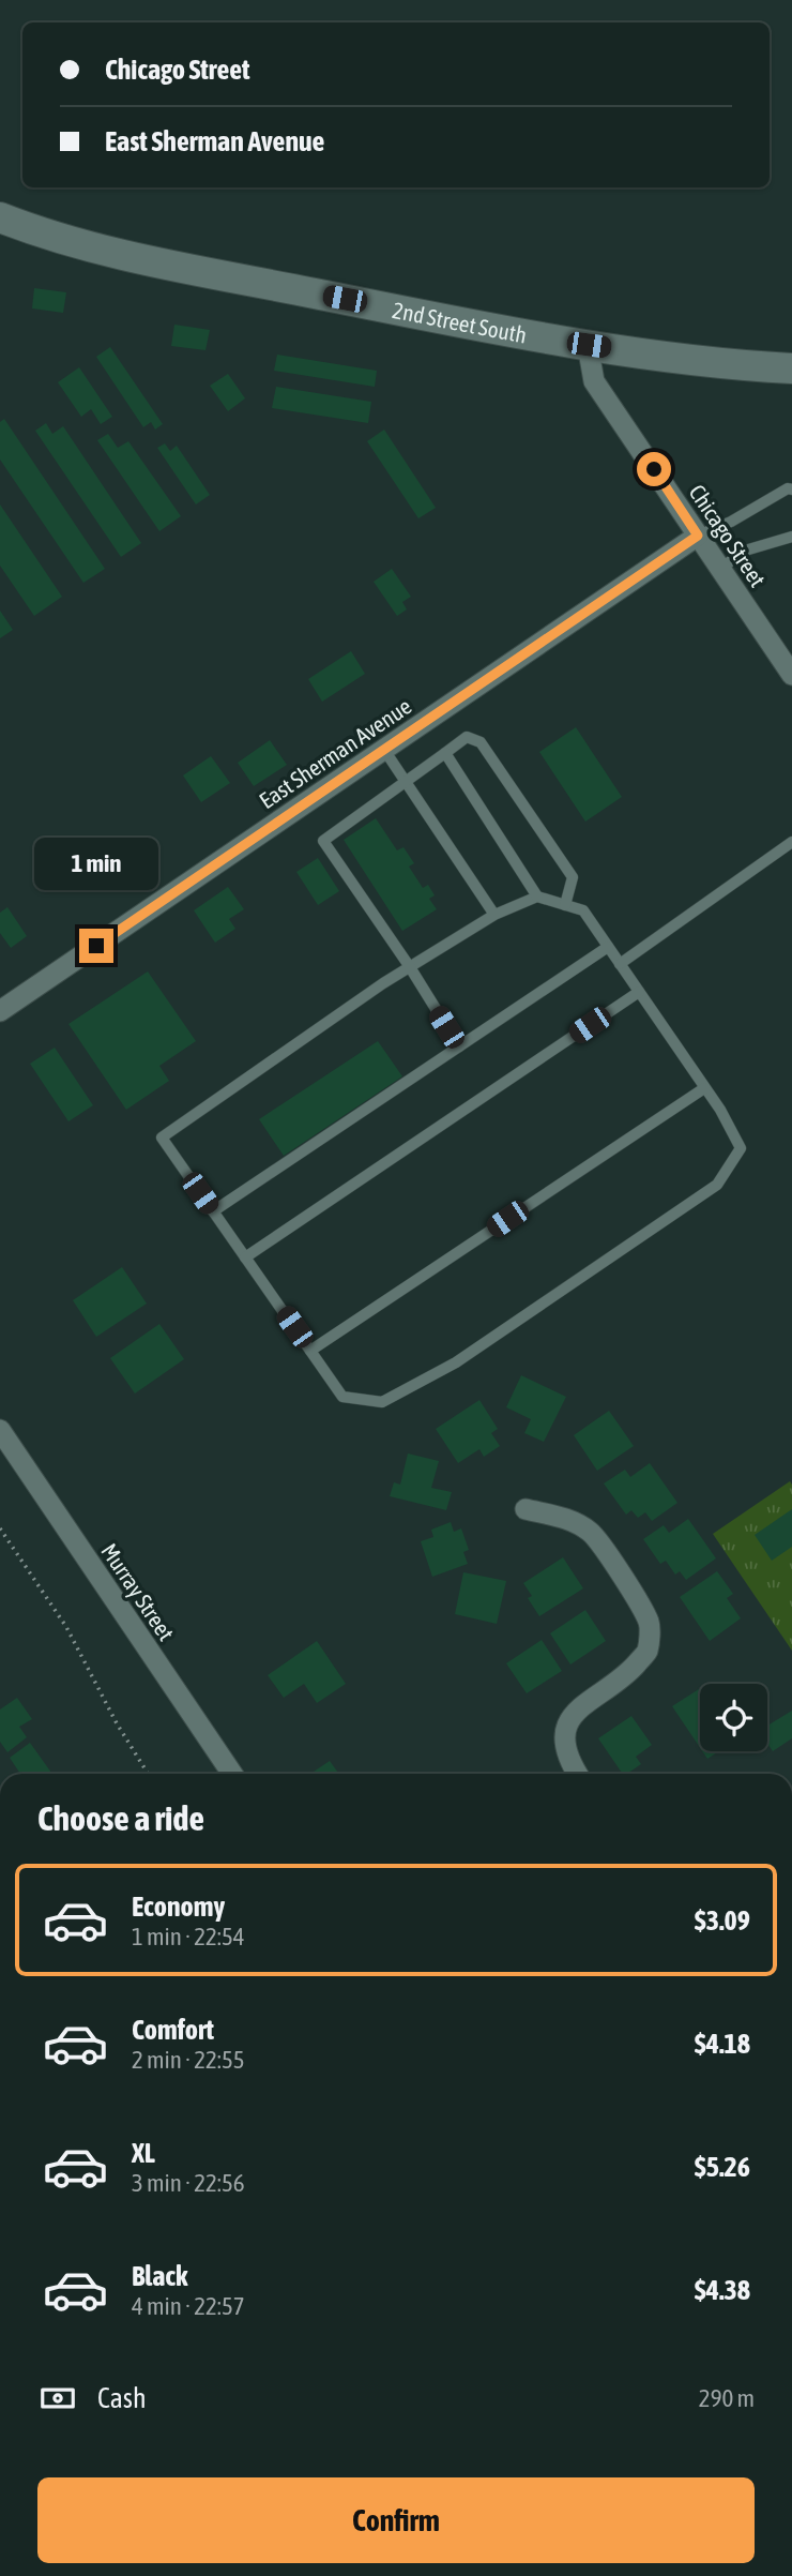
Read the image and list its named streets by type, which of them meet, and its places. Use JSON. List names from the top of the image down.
{
  "streets": {
    "street": [
      "2nd Street South",
      "Chicago Street",
      "East Sherman Avenue",
      "Murray Street"
    ]
  },
  "crossings": [
    ["2nd Street South", "Chicago Street"],
    ["Chicago Street", "East Sherman Avenue"]
  ],
  "page": {
    "banner": ["Chicago Street", "East Sherman Avenue"],
    "bubble": "1 min",
    "heading": "Choose a ride",
    "list": [
      {
        "name": "Economy",
        "note": "1 min · 22:54",
        "value": "$3.09"
      },
      {
        "name": "Comfort",
        "note": "2 min · 22:55",
        "value": "$4.18"
      },
      {
        "name": "XL",
        "note": "3 min · 22:56",
        "value": "$5.26"
      },
      {
        "name": "Black",
        "note": "4 min · 22:57",
        "value": "$4.38"
      }
    ],
    "pay": ["Cash", "290 m"],
    "buttons": "Confirm"
  }
}
